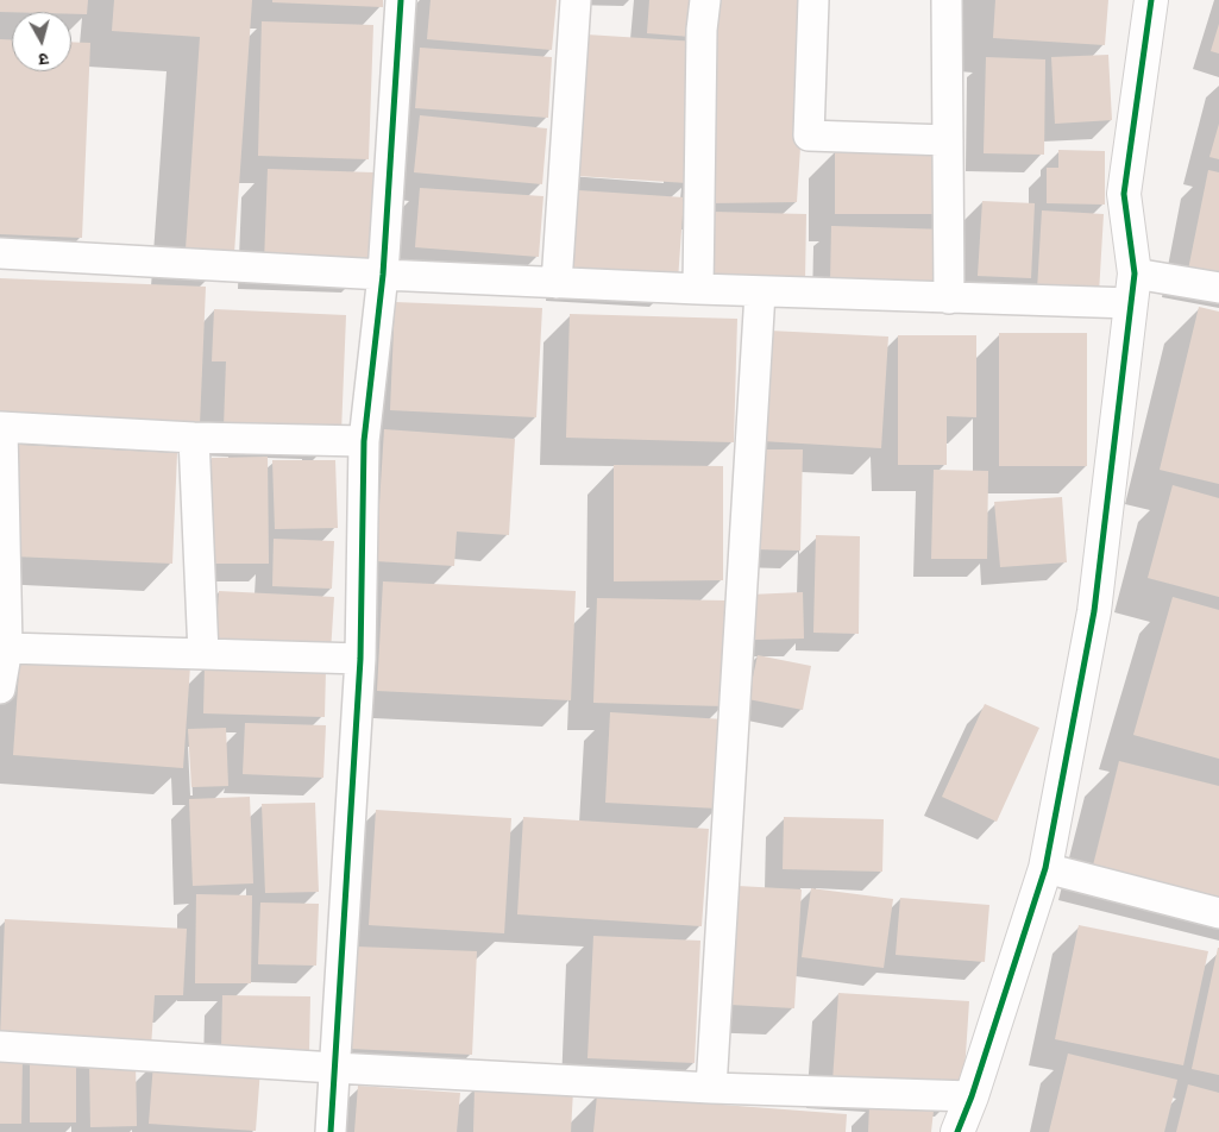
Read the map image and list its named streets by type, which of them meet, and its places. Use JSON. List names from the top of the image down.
{
  "north": "bottom"
}
